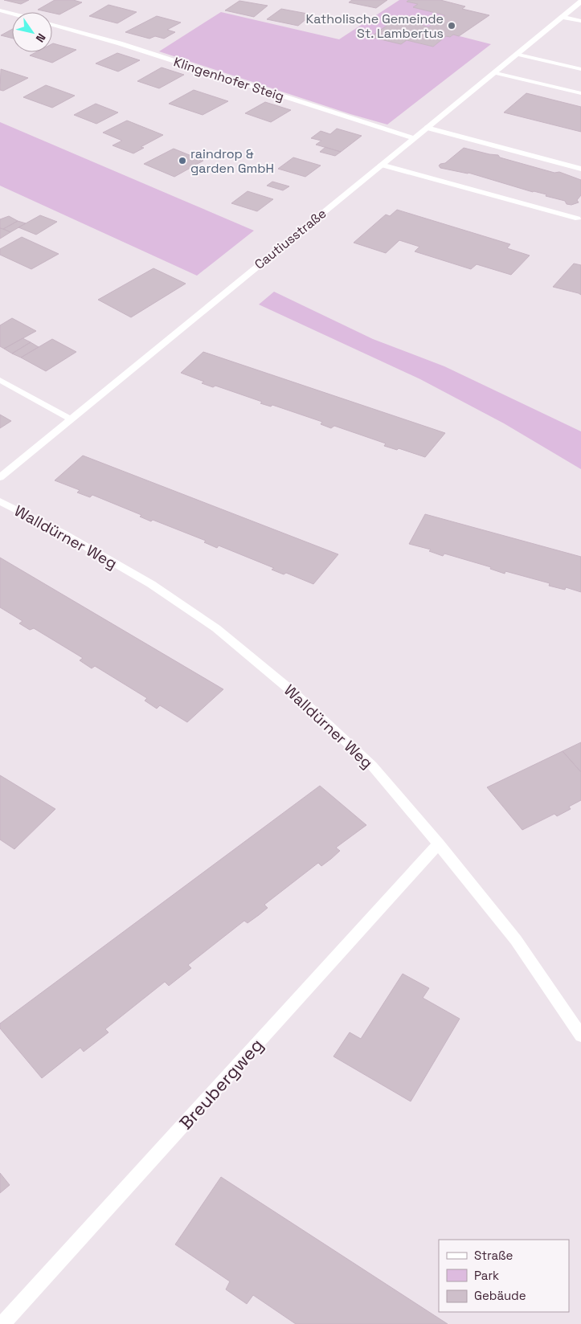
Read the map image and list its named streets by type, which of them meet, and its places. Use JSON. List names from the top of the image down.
{
  "streets": {
    "street": [
      "Klingenhofer Steig",
      "Cautiusstraße",
      "Walldürner Weg",
      "Breubergweg"
    ]
  },
  "crossings": [
    ["Klingenhofer Steig", "Cautiusstraße"],
    ["Walldürner Weg", "Breubergweg"]
  ],
  "places": ["Katholische Gemeinde St. Lambertus", "raindrop & garden GmbH"],
  "legend": ["Straße", "Park", "Gebäude"],
  "north": "bottom right"
}
